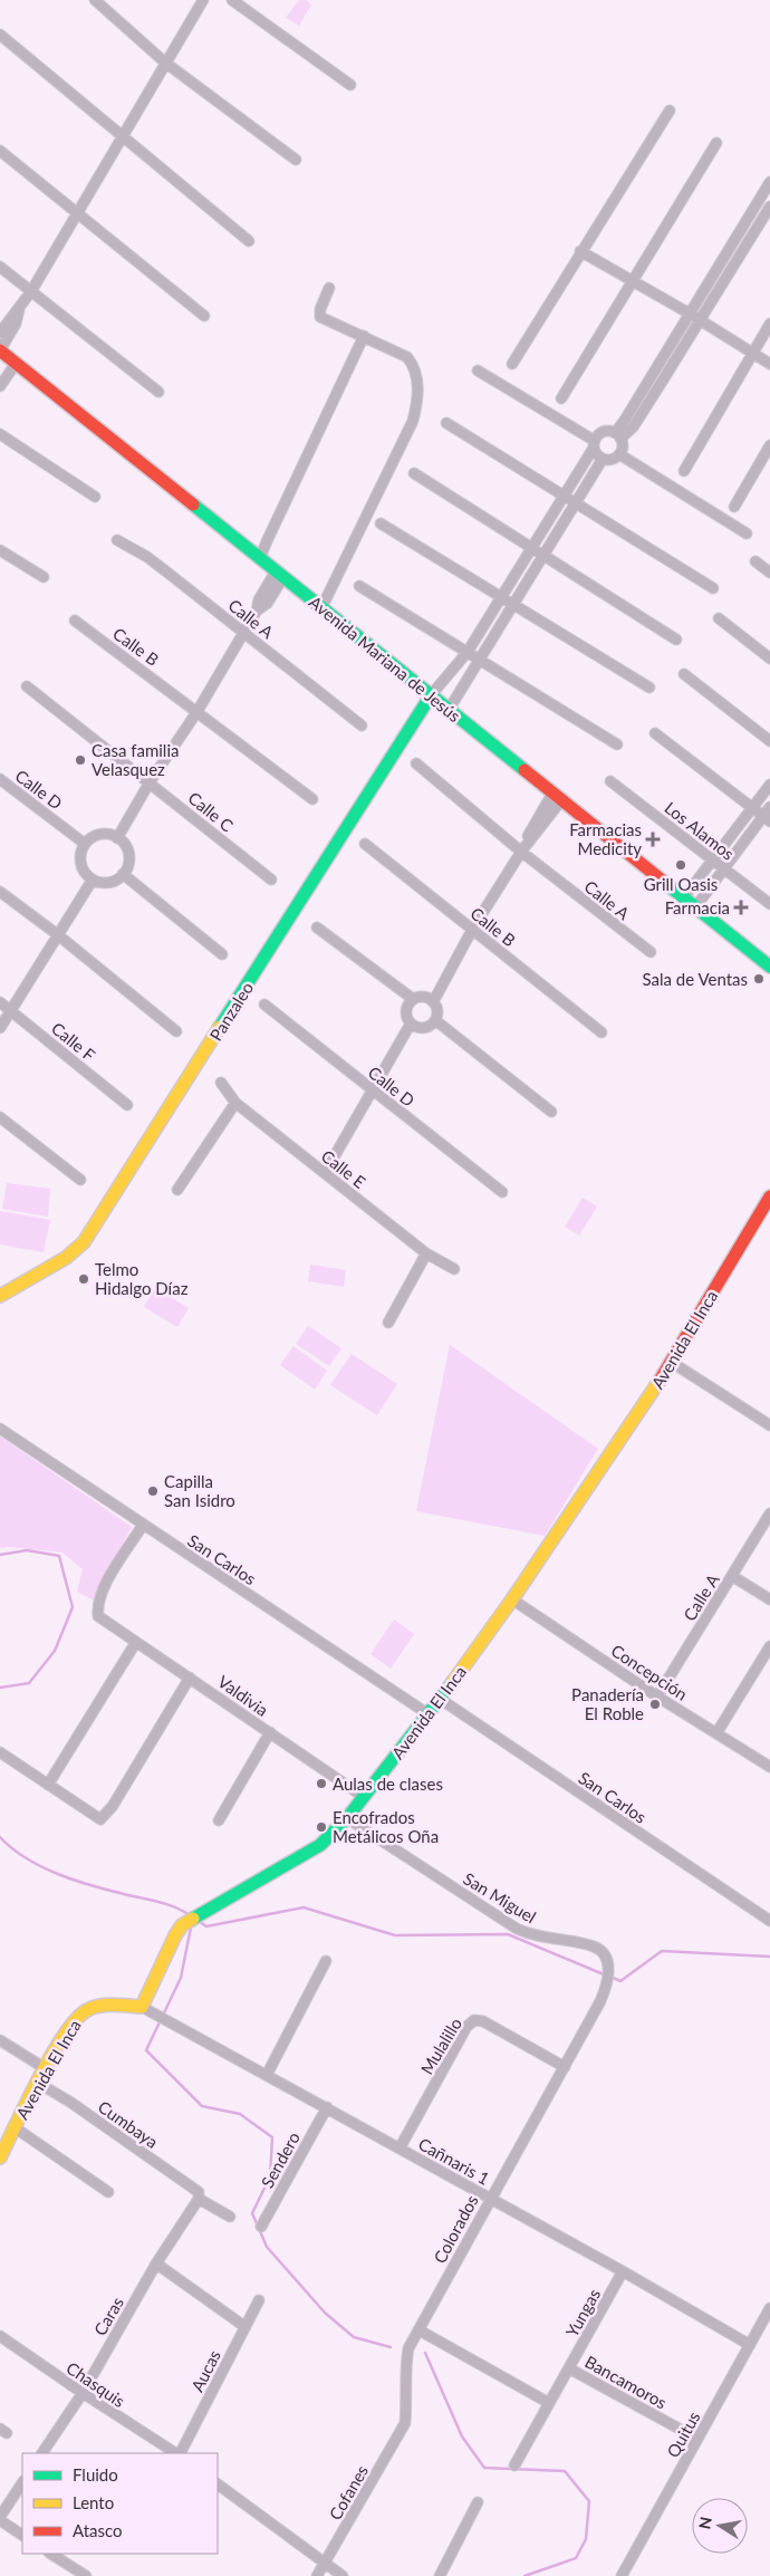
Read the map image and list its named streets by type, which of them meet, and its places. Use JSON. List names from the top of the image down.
{
  "streets": {
    "street": [
      "Calle A",
      "Calle B",
      "Avenida Mariana de Jesús",
      "Calle D",
      "Calle C",
      "Los Alamos",
      "Panzaleo",
      "Calle F",
      "Calle E",
      "Avenida El Inca",
      "San Carlos",
      "Concepción",
      "Valdivia",
      "San Miguel",
      "Mulalillo",
      "Cumbaya",
      "Sendero",
      "Cañnaris 1",
      "Colorados",
      "Yungas",
      "Caras",
      "Aucas",
      "Bancamoros",
      "Chasquis",
      "Quitus",
      "Cofanes"
    ]
  },
  "crossings": [
    ["Calle A", "Concepción"],
    ["Avenida Mariana de Jesús", "Panzaleo"],
    ["Avenida El Inca", "San Carlos"],
    ["Avenida El Inca", "Concepción"],
    ["Avenida El Inca", "Valdivia"],
    ["Avenida El Inca", "San Miguel"],
    ["Avenida El Inca", "Cumbaya"],
    ["Avenida El Inca", "Cañnaris 1"],
    ["San Carlos", "Valdivia"],
    ["San Miguel", "Colorados"],
    ["Mulalillo", "Cañnaris 1"],
    ["Mulalillo", "Colorados"],
    ["Cumbaya", "Caras"],
    ["Sendero", "Cañnaris 1"],
    ["Cañnaris 1", "Colorados"],
    ["Cañnaris 1", "Yungas"],
    ["Cañnaris 1", "Quitus"],
    ["Colorados", "Cofanes"],
    ["Yungas", "Bancamoros"],
    ["Caras", "Chasquis"],
    ["Bancamoros", "Quitus"]
  ],
  "places": {
    "other": [
      "Casa familia Velasquez",
      "Grill Oasis",
      "Sala de Ventas",
      "Telmo Hidalgo Díaz",
      "Capilla San Isidro",
      "Panadería El Roble",
      "Aulas de clases",
      "Encofrados Metálicos Oña"
    ],
    "health": ["Farmacias Medicity", "Farmacia"]
  },
  "legend": ["Fluido", "Lento", "Atasco"],
  "north": "left"
}
